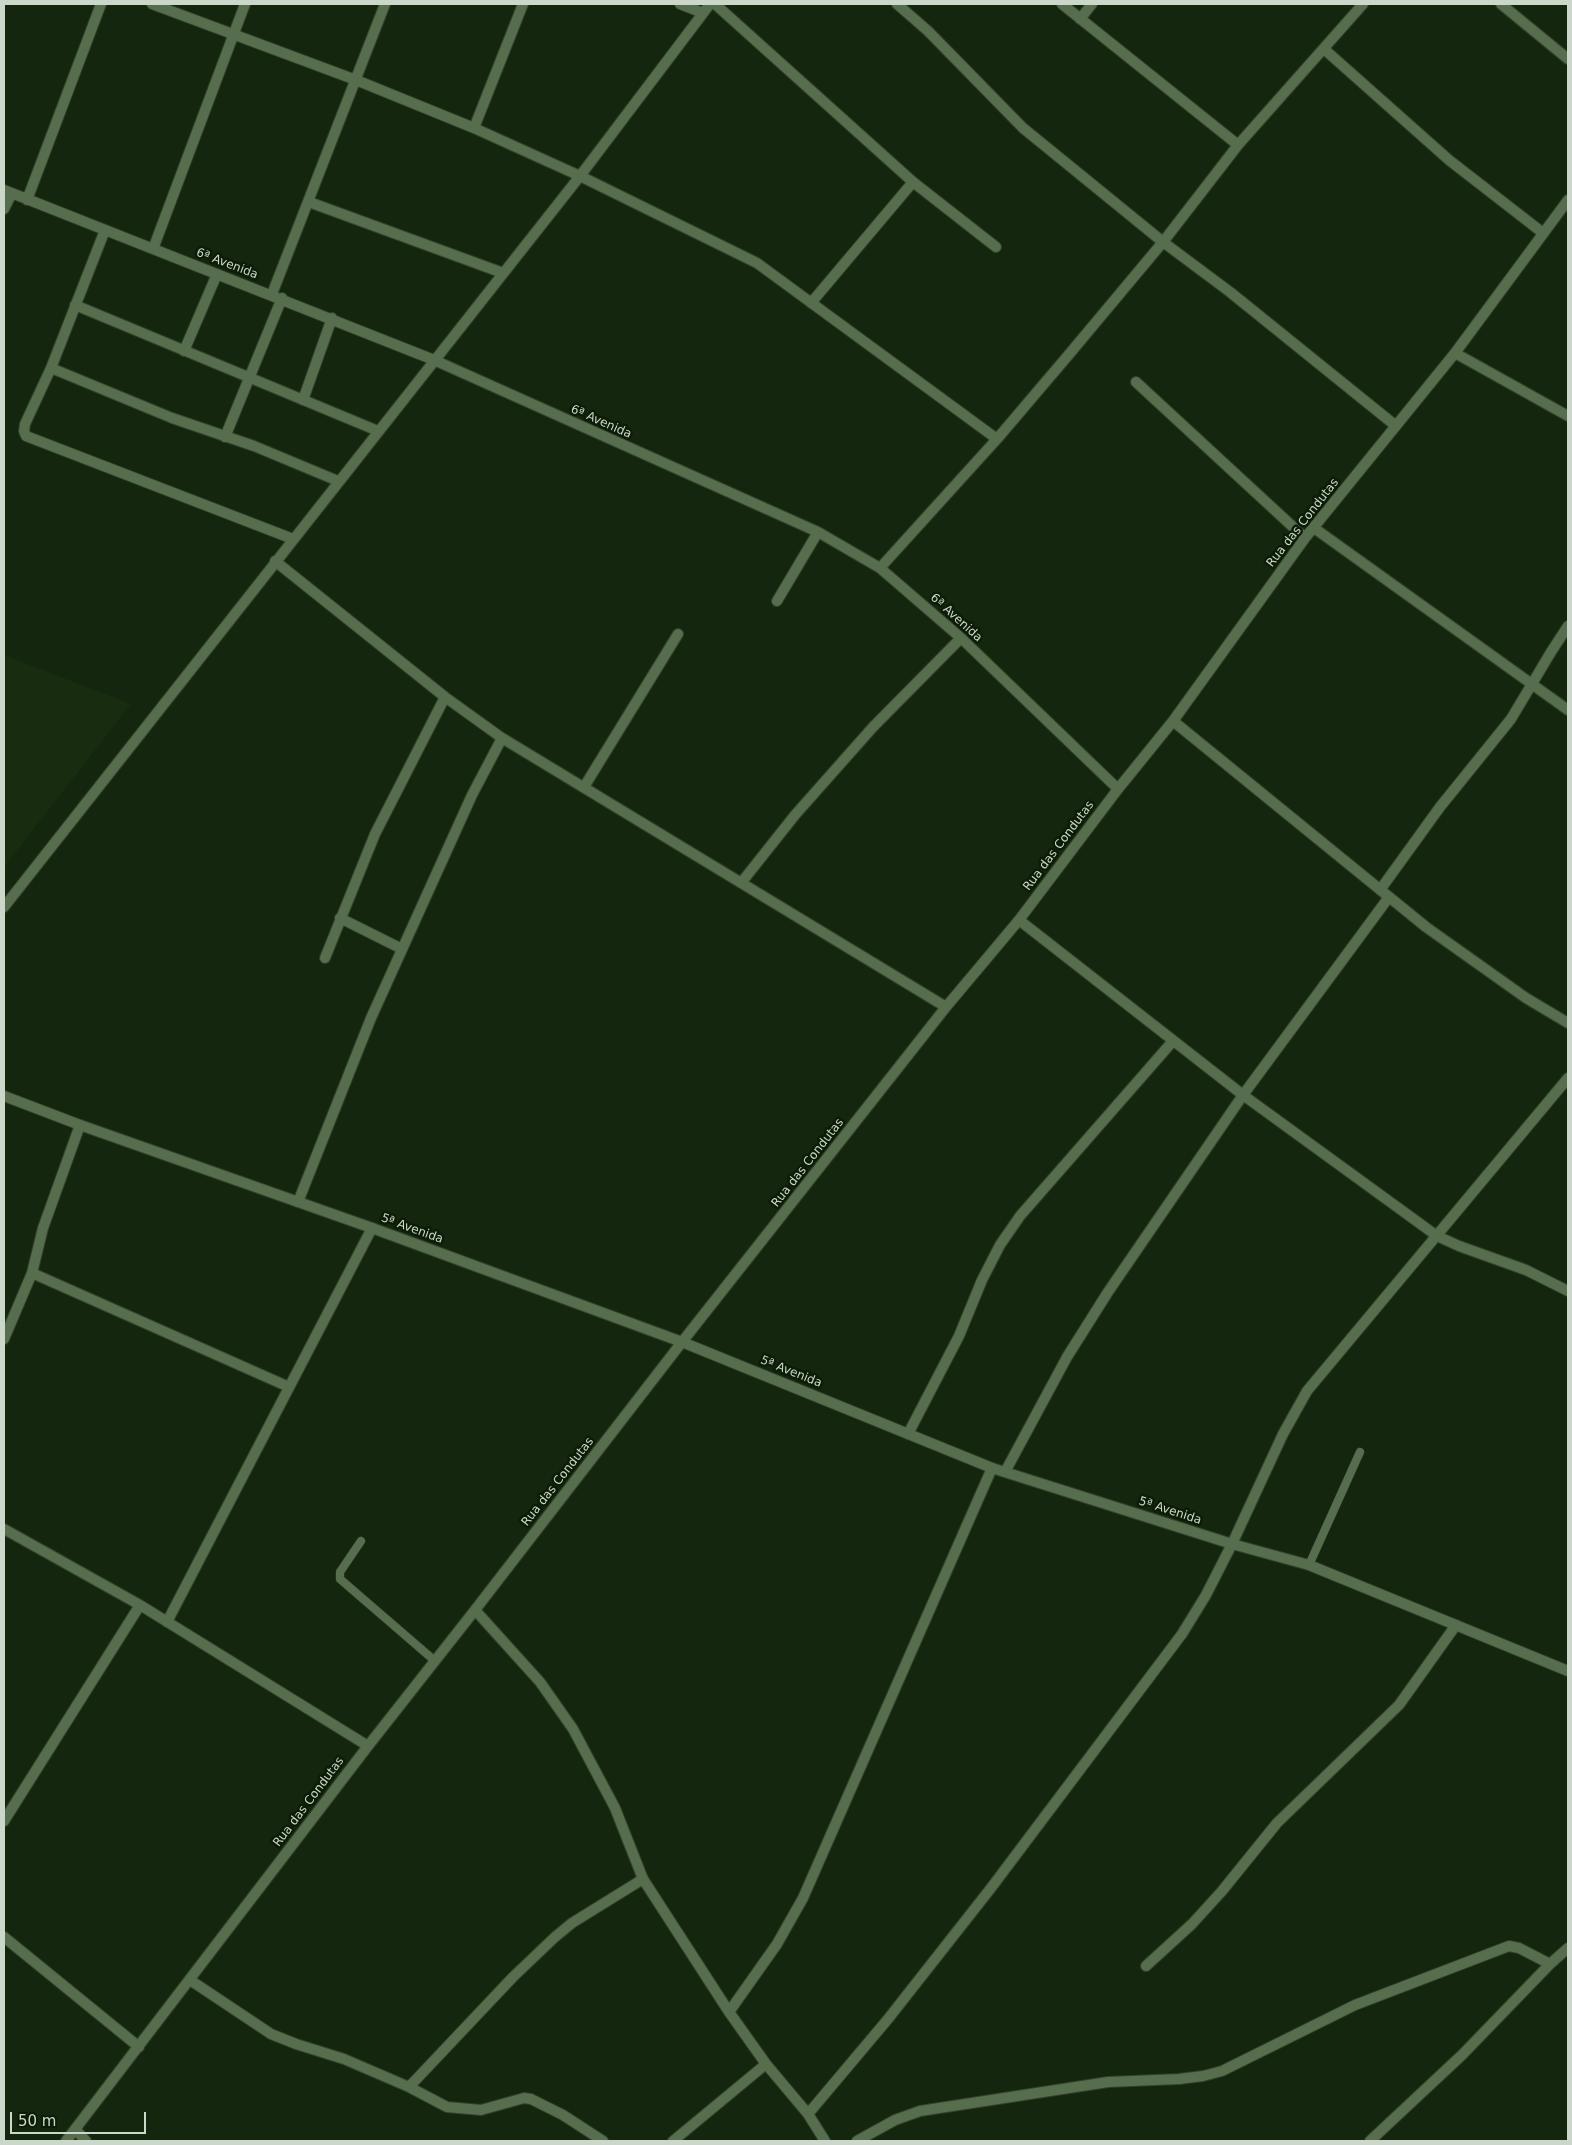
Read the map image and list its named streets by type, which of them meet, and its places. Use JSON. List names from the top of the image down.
{
  "streets": {
    "street": ["6ª Avenida", "Rua das Condutas", "5ª Avenida"]
  },
  "crossings": [
    ["6ª Avenida", "Rua das Condutas"],
    ["Rua das Condutas", "5ª Avenida"]
  ],
  "scale_bar": "50 m"
}
